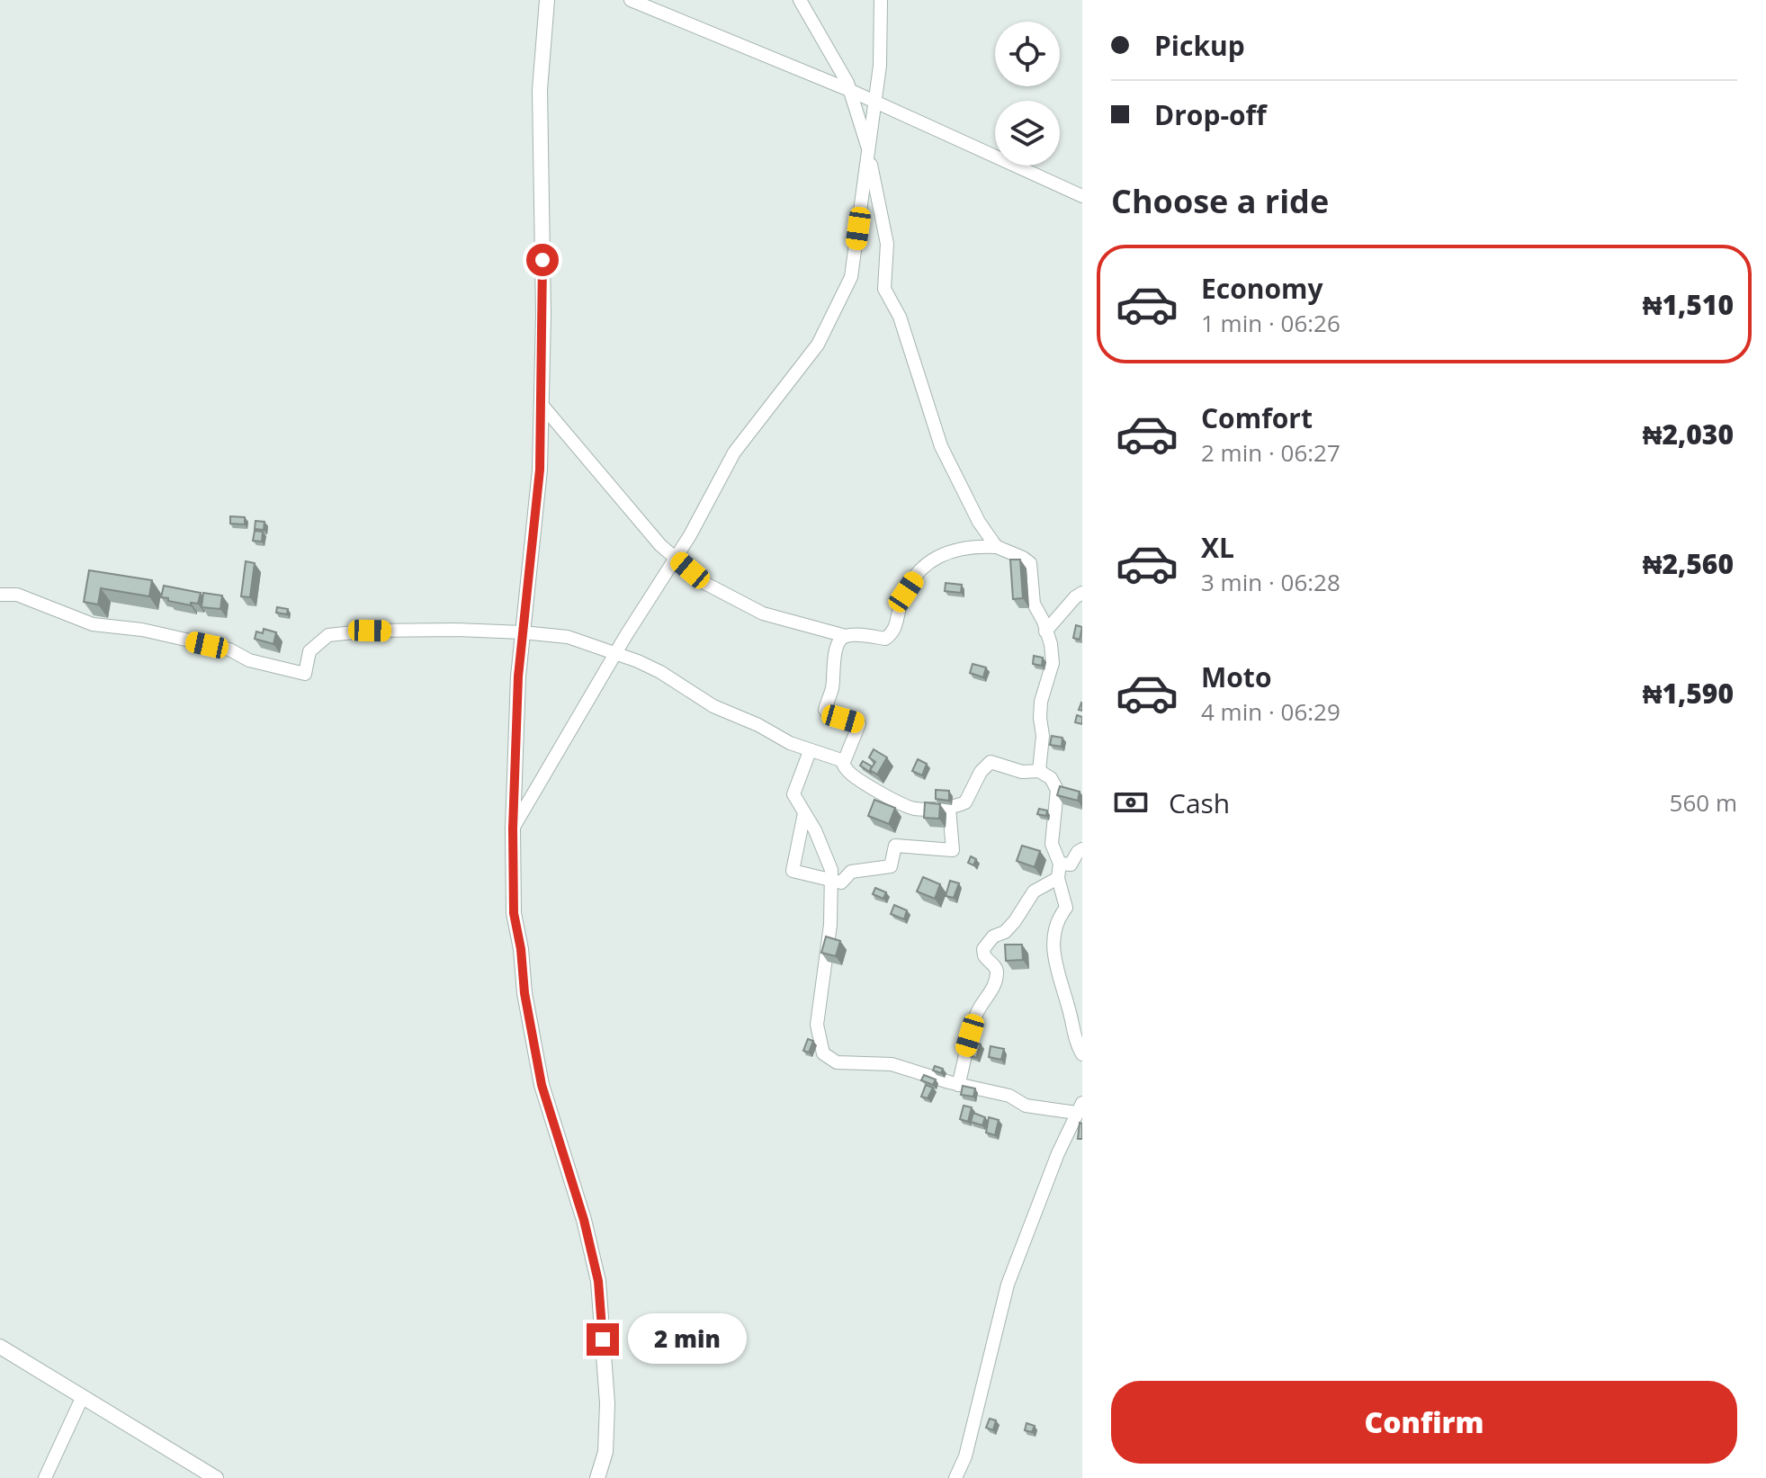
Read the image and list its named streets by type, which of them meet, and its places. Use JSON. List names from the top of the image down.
{
  "page": {
    "banner": ["Pickup", "Drop-off"],
    "heading": "Choose a ride",
    "list": [
      {
        "name": "Economy",
        "note": "1 min · 06:26",
        "value": "₦1,510"
      },
      {
        "name": "Comfort",
        "note": "2 min · 06:27",
        "value": "₦2,030"
      },
      {
        "name": "XL",
        "note": "3 min · 06:28",
        "value": "₦2,560"
      },
      {
        "name": "Moto",
        "note": "4 min · 06:29",
        "value": "₦1,590"
      }
    ],
    "pay": ["Cash", "560 m"],
    "bubble": "2 min",
    "buttons": "Confirm"
  }
}
